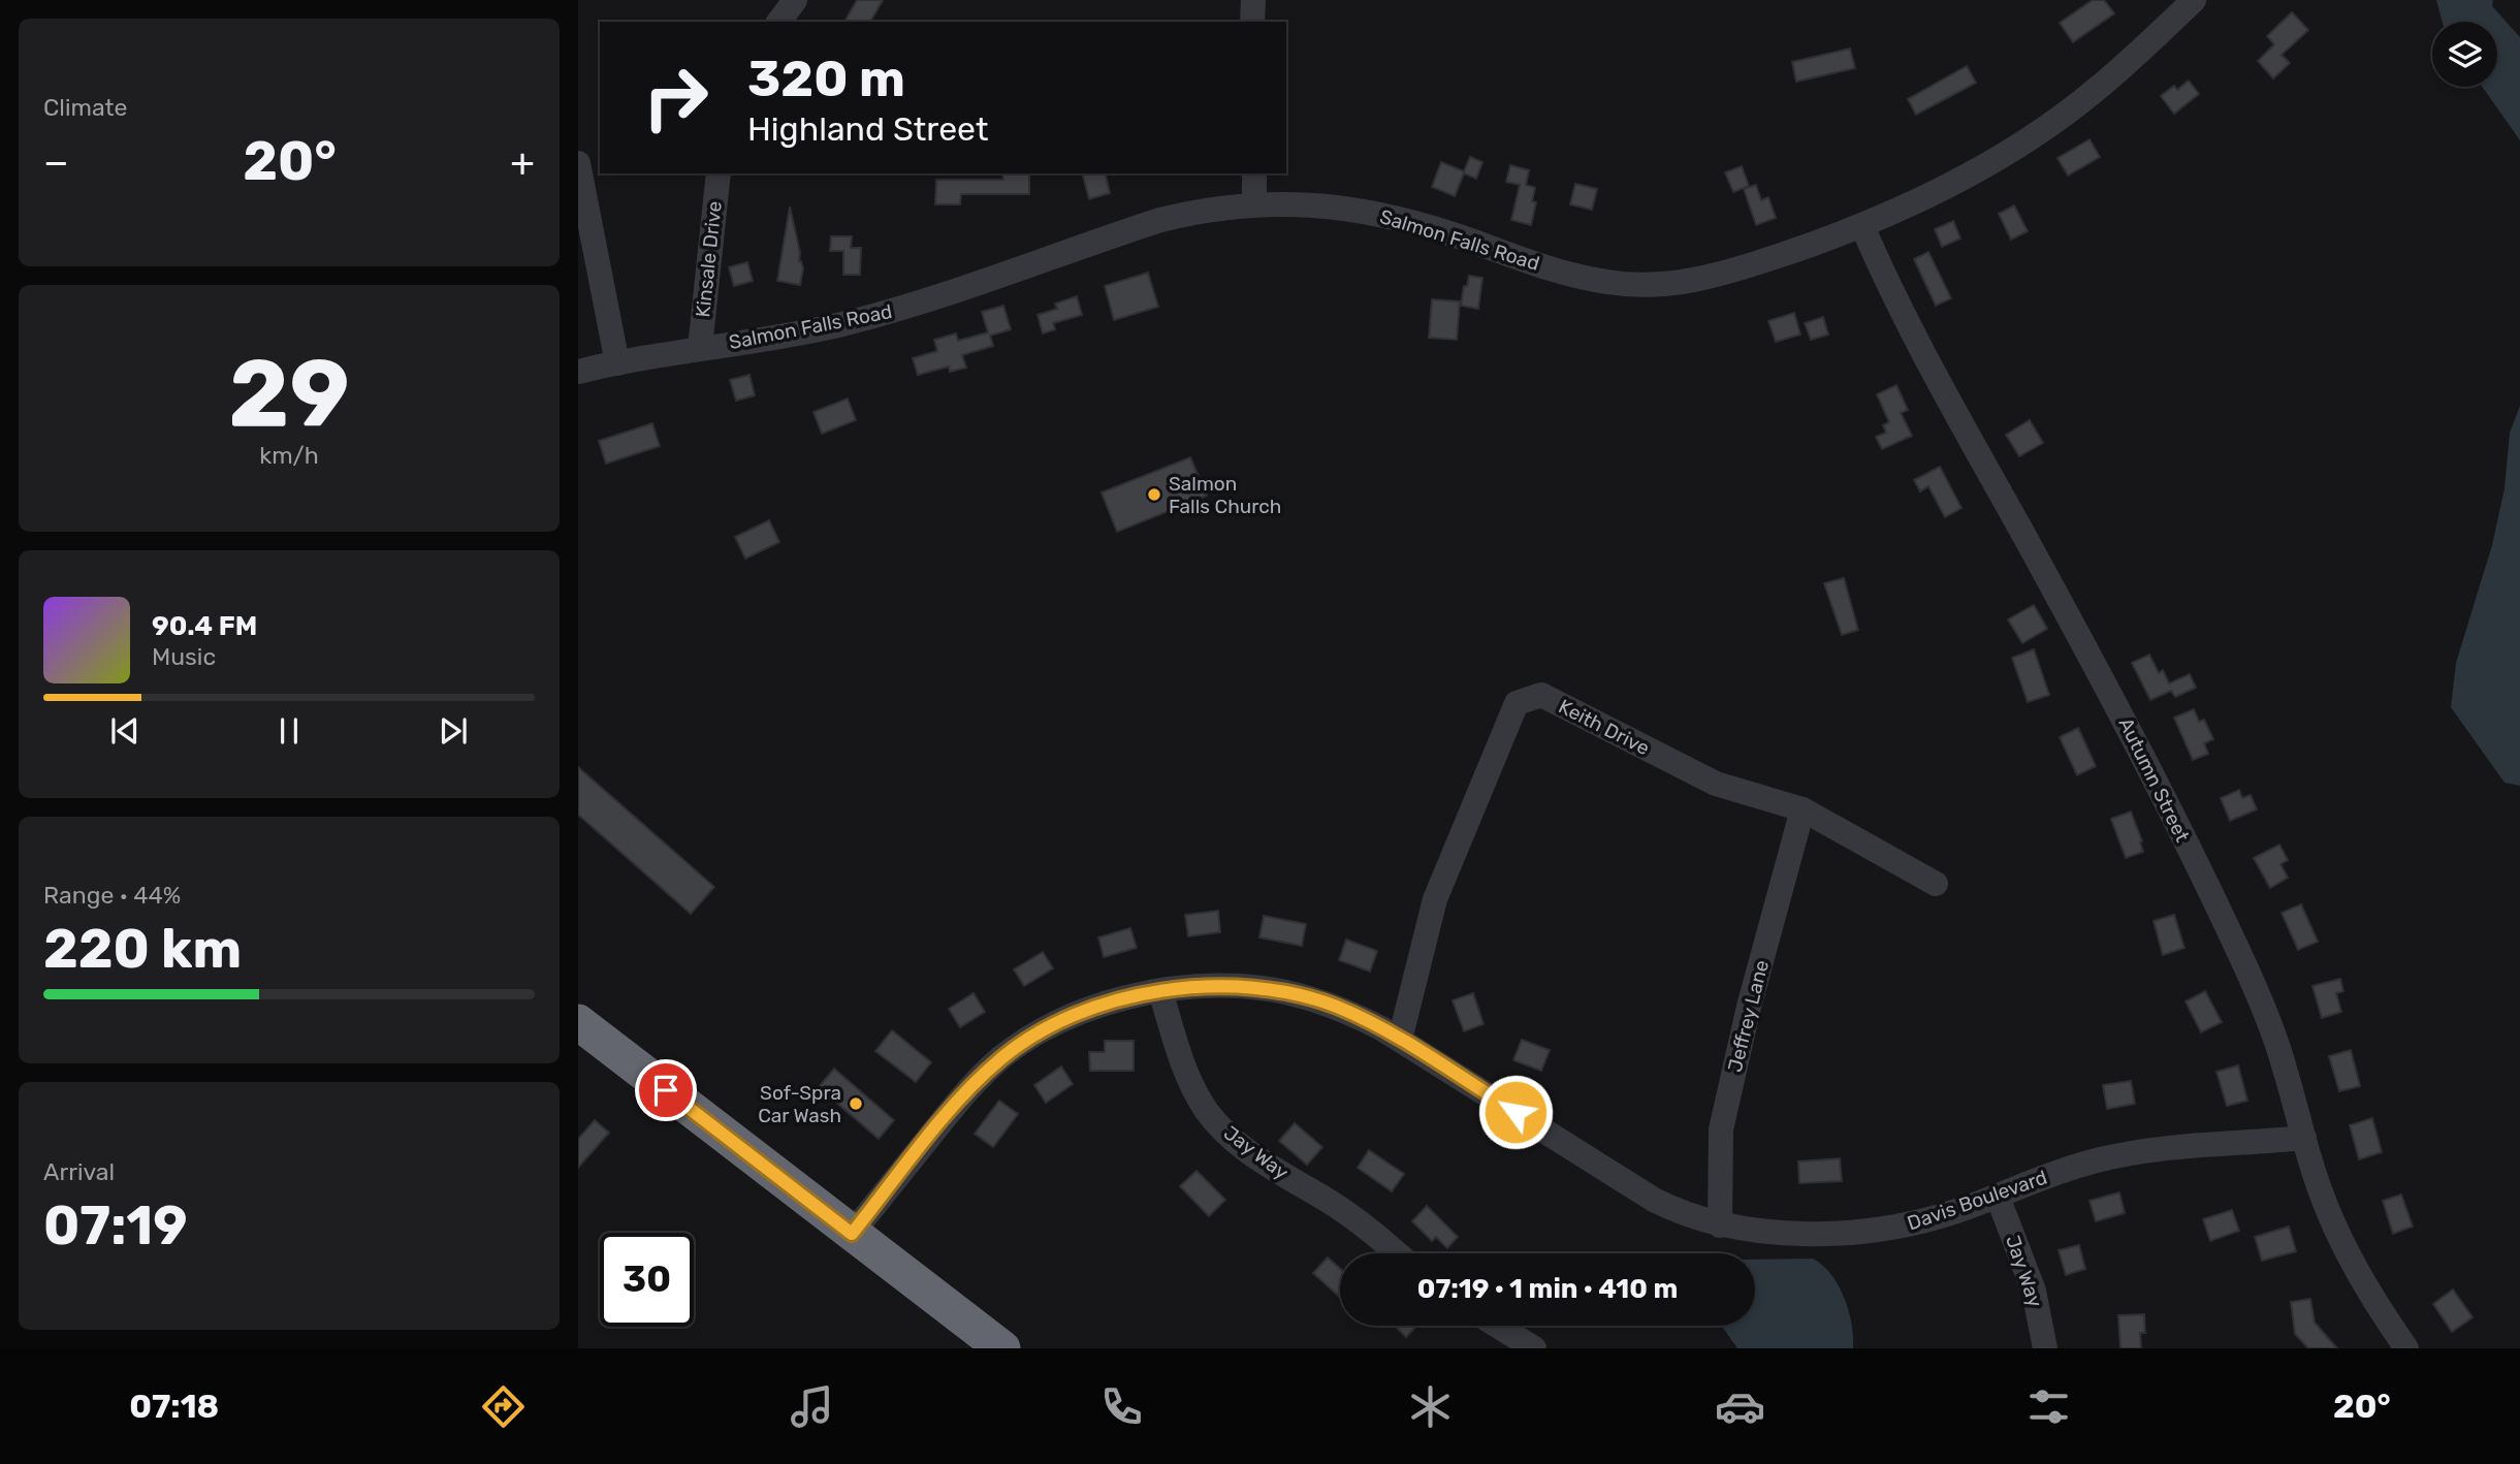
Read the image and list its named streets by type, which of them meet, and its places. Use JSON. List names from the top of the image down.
{
  "streets": {
    "street": [
      "Salmon Falls Road",
      "Kinsale Drive",
      "Keith Drive",
      "Autumn Street",
      "Jeffrey Lane",
      "Jay Way",
      "Davis Boulevard"
    ]
  },
  "crossings": [
    ["Salmon Falls Road", "Kinsale Drive"],
    ["Salmon Falls Road", "Autumn Street"],
    ["Keith Drive", "Jeffrey Lane"],
    ["Keith Drive", "Davis Boulevard"],
    ["Autumn Street", "Davis Boulevard"],
    ["Jeffrey Lane", "Davis Boulevard"],
    ["Jay Way", "Davis Boulevard"]
  ],
  "places": ["Salmon Falls Church", "Sof-Spra Car Wash"],
  "page": {
    "tile": [
      "Climate",
      ["29", "km/h"],
      ["Range · 44%", "220 km"],
      ["Arrival", "07:19"]
    ],
    "turn": ["320 m", "Highland Street"],
    "heat": ["−", "20°", "+"],
    "song": ["90.4 FM", "Music"],
    "limit": "30",
    "trip": "07:19 · 1 min · 410 m",
    "tabs": ["07:18", "20°"]
  }
}
